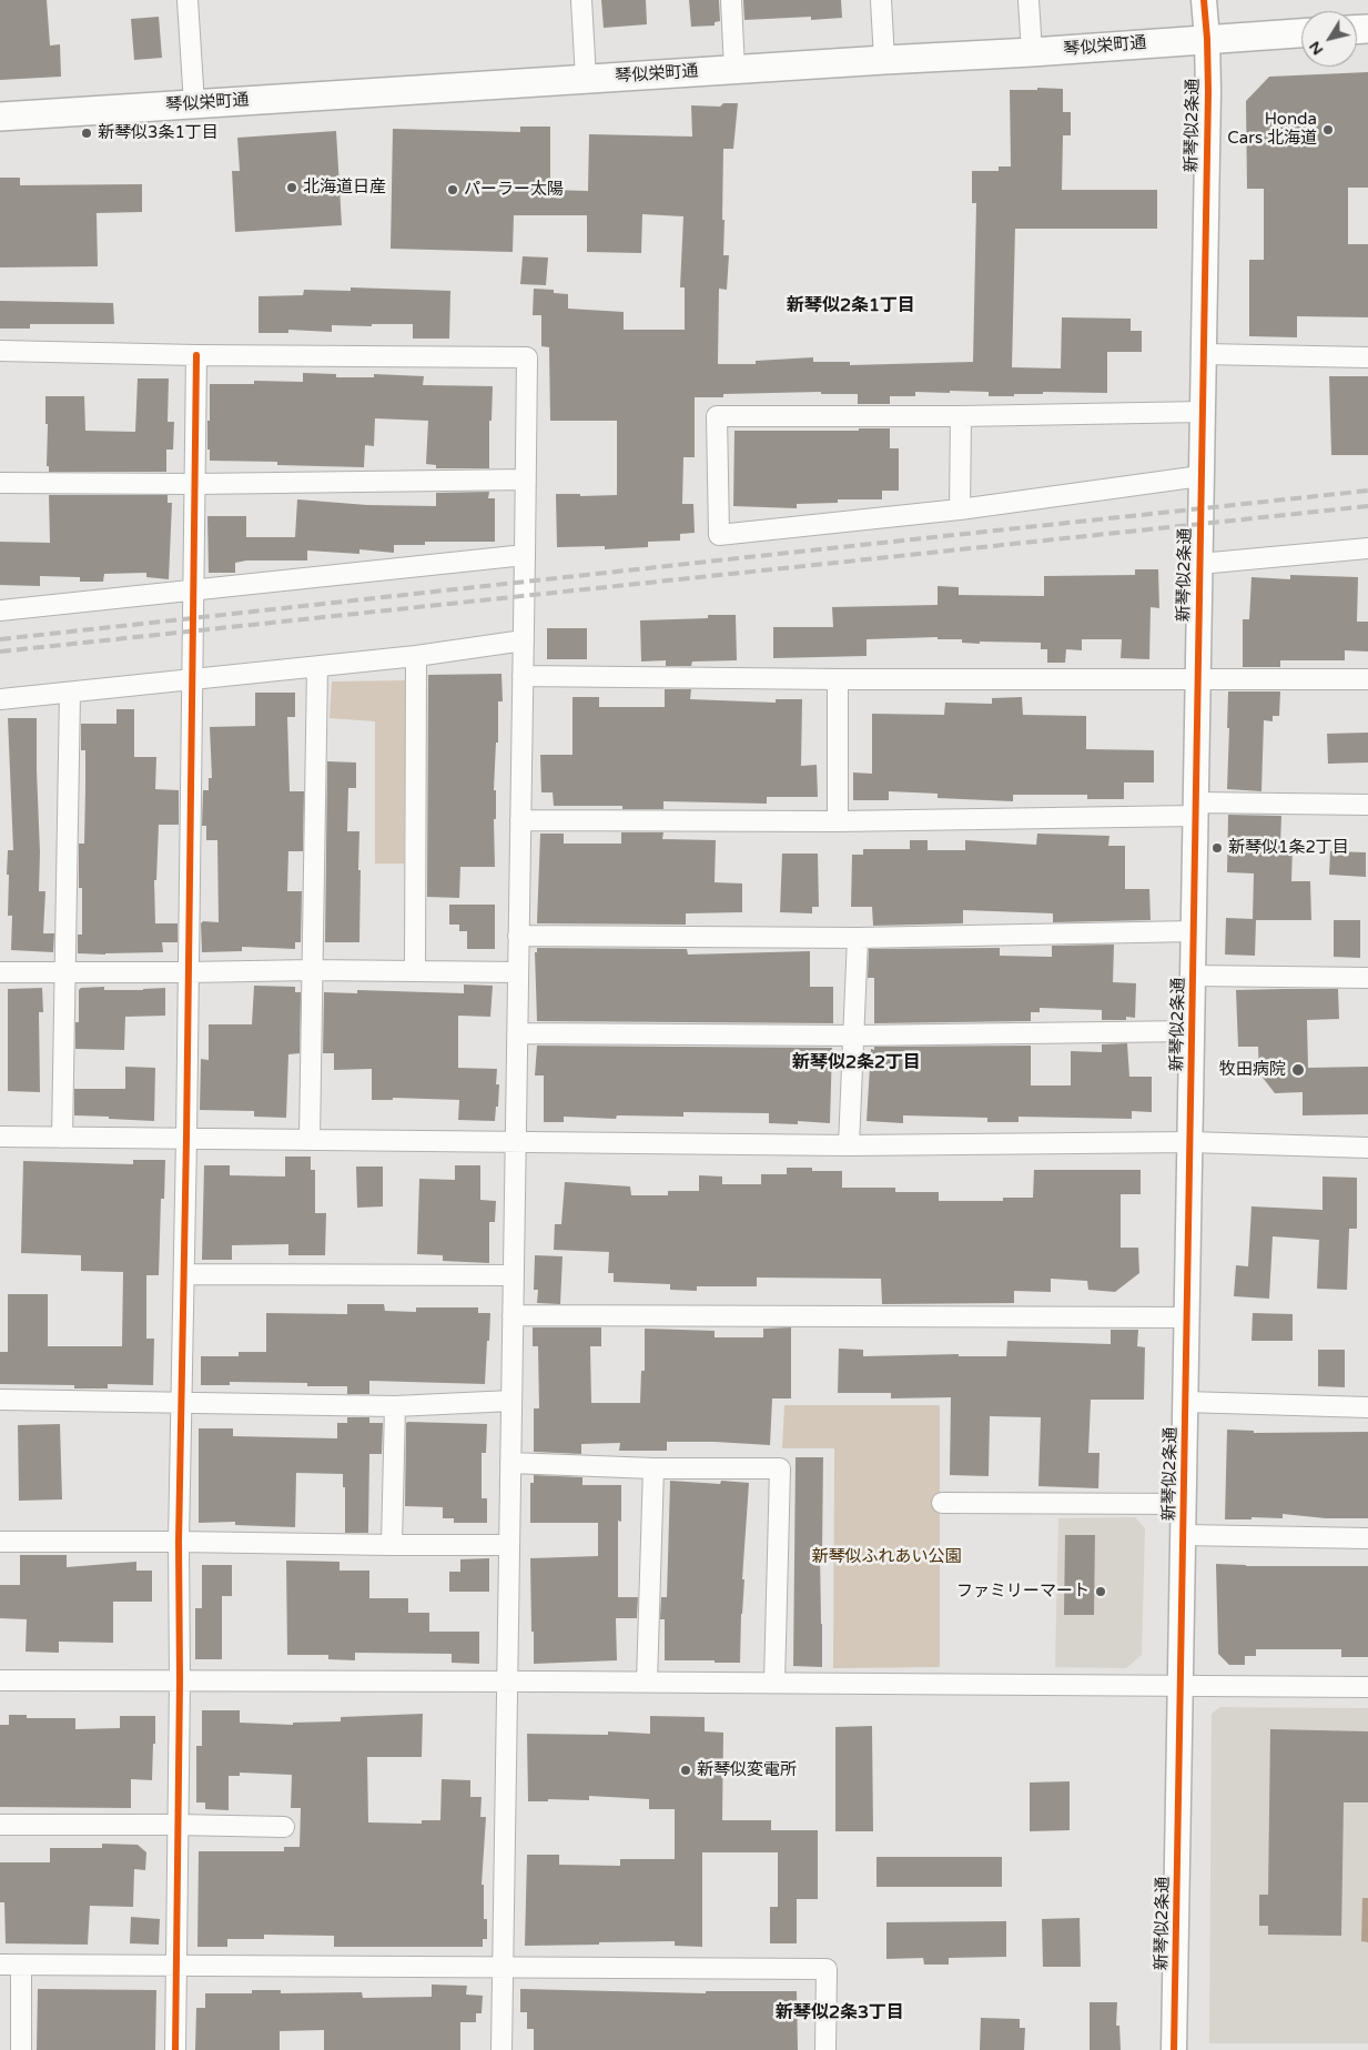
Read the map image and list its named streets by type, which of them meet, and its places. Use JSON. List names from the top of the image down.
{
  "streets": {
    "main road": ["琴似栄町通"],
    "street": ["新琴似2条通"]
  },
  "crossings": [
    ["琴似栄町通", "新琴似2条通"]
  ],
  "districts": ["新琴似2条1丁目", "新琴似2条2丁目", "新琴似2条3丁目"],
  "parks": ["新琴似ふれあい公園"],
  "places": [
    "Honda Cars 北海道",
    "新琴似3条1丁目",
    "北海道日産",
    "パーラー太陽",
    "新琴似1条2丁目",
    "牧田病院",
    "ファミリーマート",
    "新琴似変電所"
  ],
  "north": "bottom left"
}
